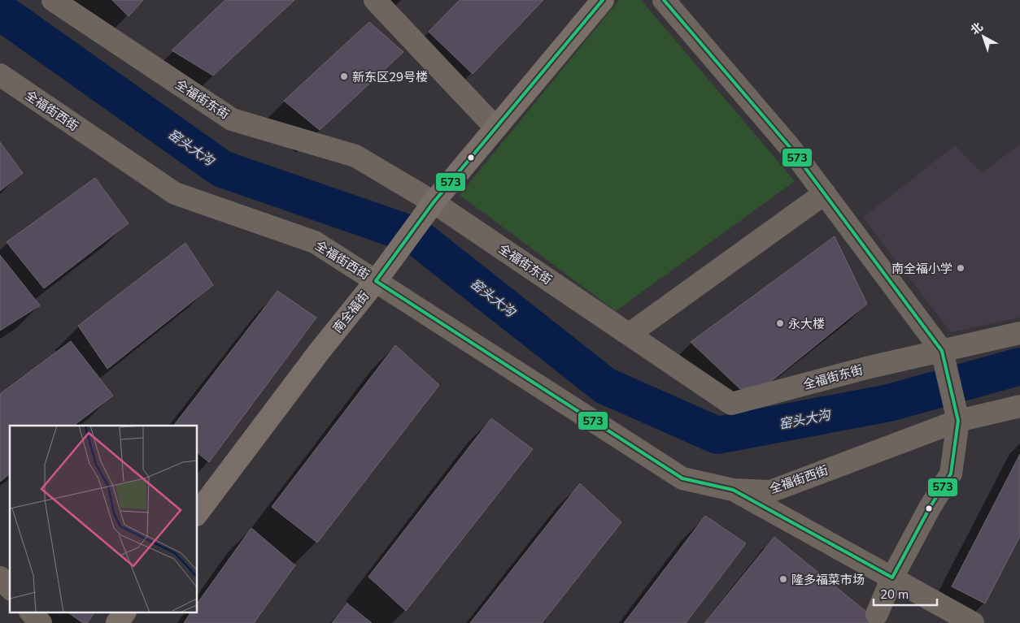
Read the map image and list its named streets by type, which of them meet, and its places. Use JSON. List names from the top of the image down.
{
  "streets": {
    "street": ["全福街东街", "全福街西街", "南全福街"]
  },
  "crossings": [
    ["全福街东街", "南全福街"],
    ["全福街西街", "南全福街"]
  ],
  "water": ["窑头大沟"],
  "places": [
    "新东区29号楼",
    "南全福小学",
    "永大楼",
    "隆多福菜市场"
  ],
  "lines": ["transit line 573"],
  "scale_bar": "20 m",
  "north": "top left"
}
